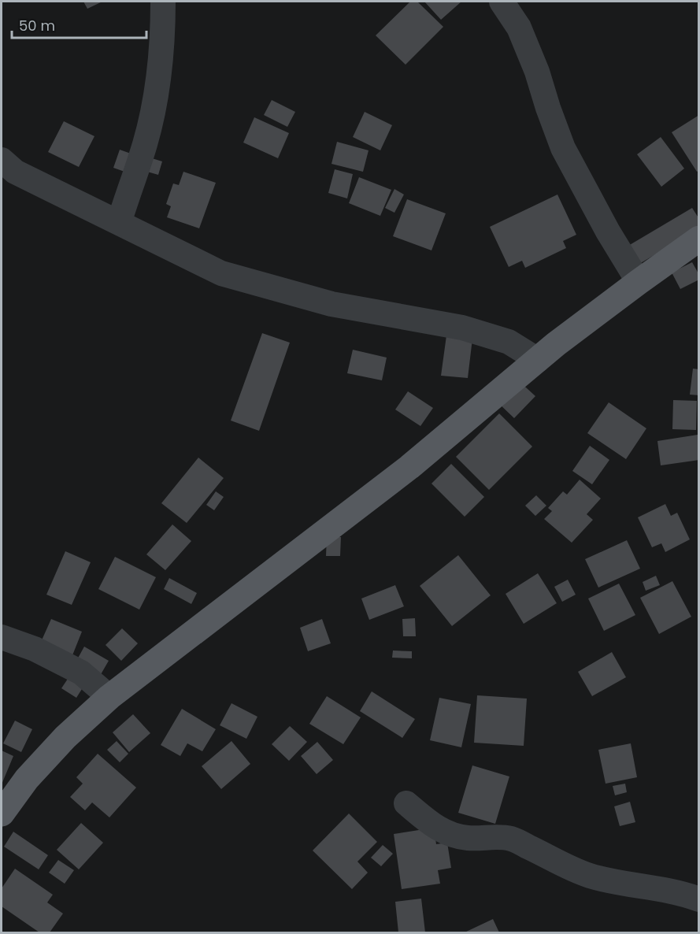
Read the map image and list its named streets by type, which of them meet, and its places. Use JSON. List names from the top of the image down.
{
  "scale_bar": "50 m"
}
